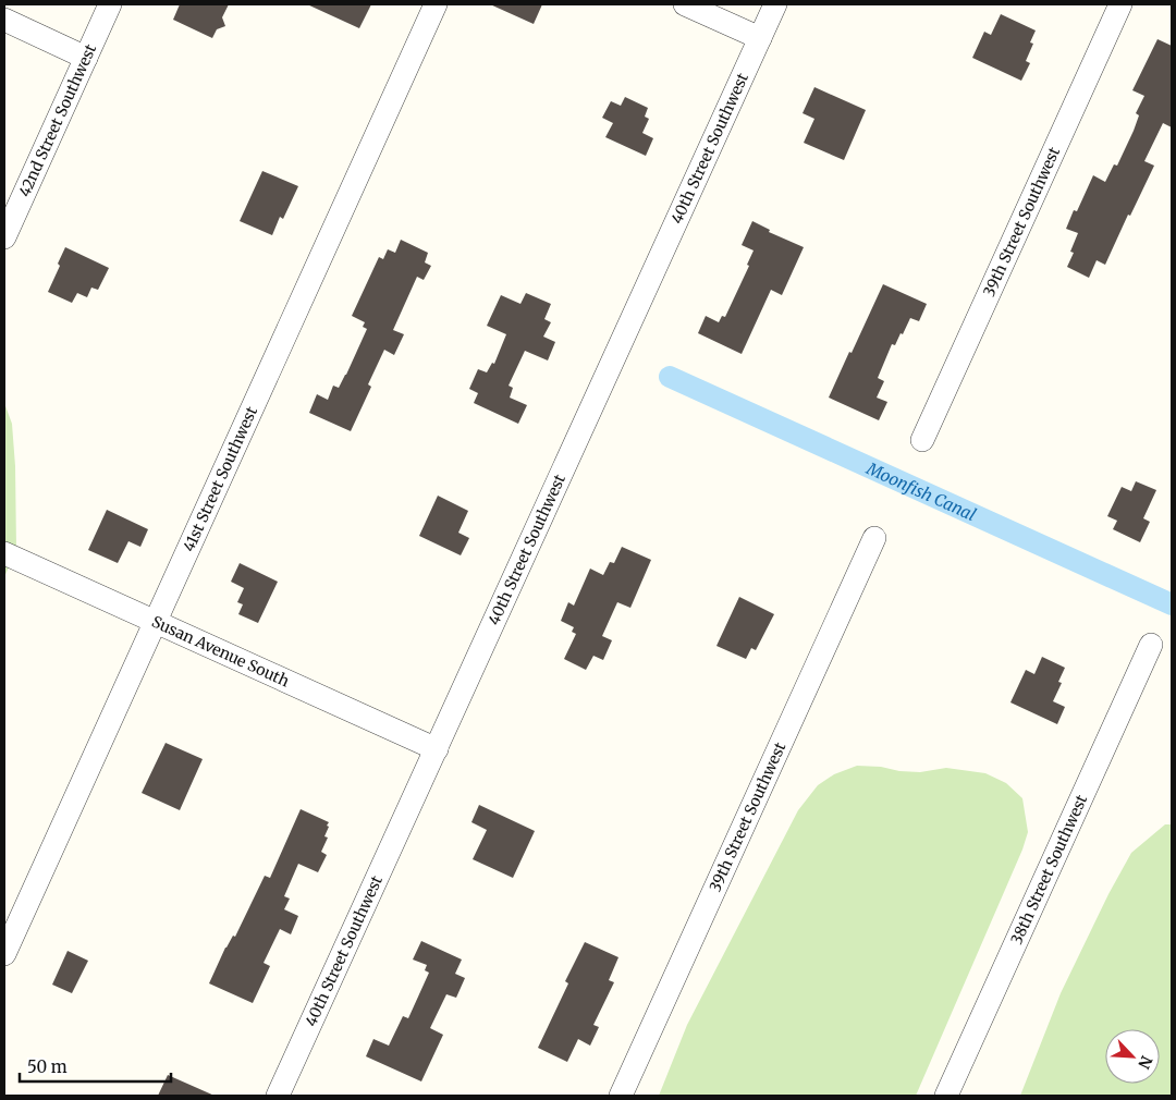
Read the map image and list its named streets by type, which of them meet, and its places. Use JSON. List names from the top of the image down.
{
  "streets": {
    "street": [
      "42nd Street Southwest",
      "40th Street Southwest",
      "39th Street Southwest",
      "41st Street Southwest",
      "Susan Avenue South",
      "38th Street Southwest"
    ]
  },
  "crossings": [
    ["40th Street Southwest", "Susan Avenue South"],
    ["41st Street Southwest", "Susan Avenue South"]
  ],
  "water": ["Moonfish Canal"],
  "scale_bar": "50 m",
  "north": "bottom right"
}
